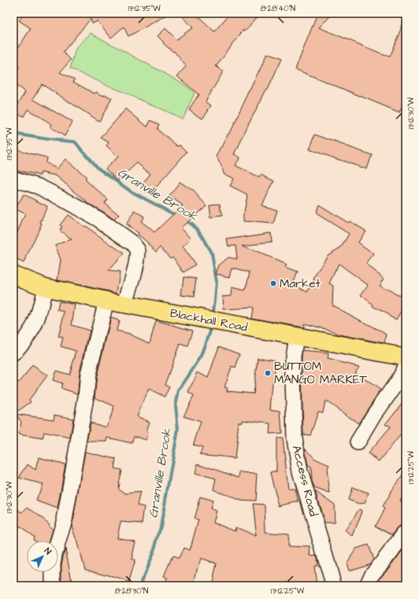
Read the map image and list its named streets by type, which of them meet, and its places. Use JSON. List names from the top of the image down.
{
  "streets": {
    "main road": ["Blackhall Road"],
    "street": ["Access Road"]
  },
  "crossings": [
    ["Blackhall Road", "Access Road"]
  ],
  "water": ["Granville Brook"],
  "places": ["Market", "BUTTOM MANGO MARKET"],
  "north": "top right",
  "coordinates": [
    "13°12'35\"W",
    "8°28'40\"N",
    "13°12'30\"W",
    "13°12'25\"W",
    "8°28'30\"N"
  ]
}
